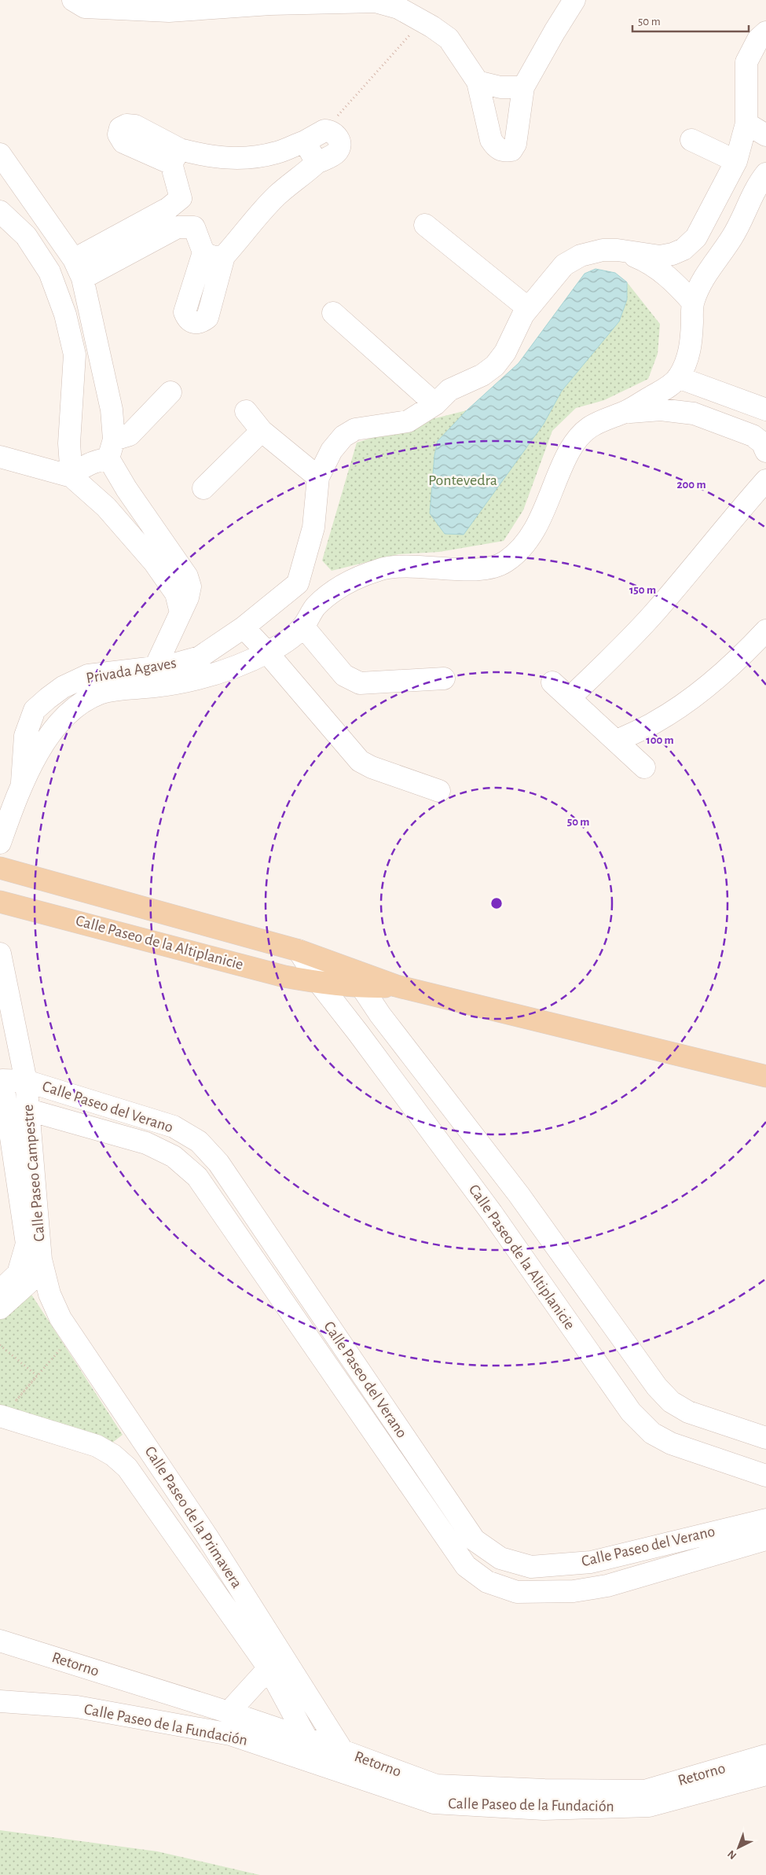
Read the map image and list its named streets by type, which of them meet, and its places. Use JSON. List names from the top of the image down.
{
  "streets": {
    "main road": ["Calle Paseo de la Altiplanicie"],
    "street": [
      "Privada Agaves",
      "Calle Paseo del Verano",
      "Calle Paseo Campestre",
      "Calle Paseo de la Primavera",
      "Retorno",
      "Calle Paseo de la Fundación"
    ]
  },
  "crossings": [
    ["Calle Paseo del Verano", "Calle Paseo Campestre"],
    ["Calle Paseo Campestre", "Calle Paseo de la Primavera"],
    ["Calle Paseo de la Primavera", "Retorno"],
    ["Calle Paseo de la Primavera", "Calle Paseo de la Fundación"]
  ],
  "parks": ["Pontevedra"],
  "scale_bar": "50 m",
  "north": "bottom left",
  "rings": [
    "200 m",
    "150 m",
    "100 m",
    "50 m"
  ]
}
